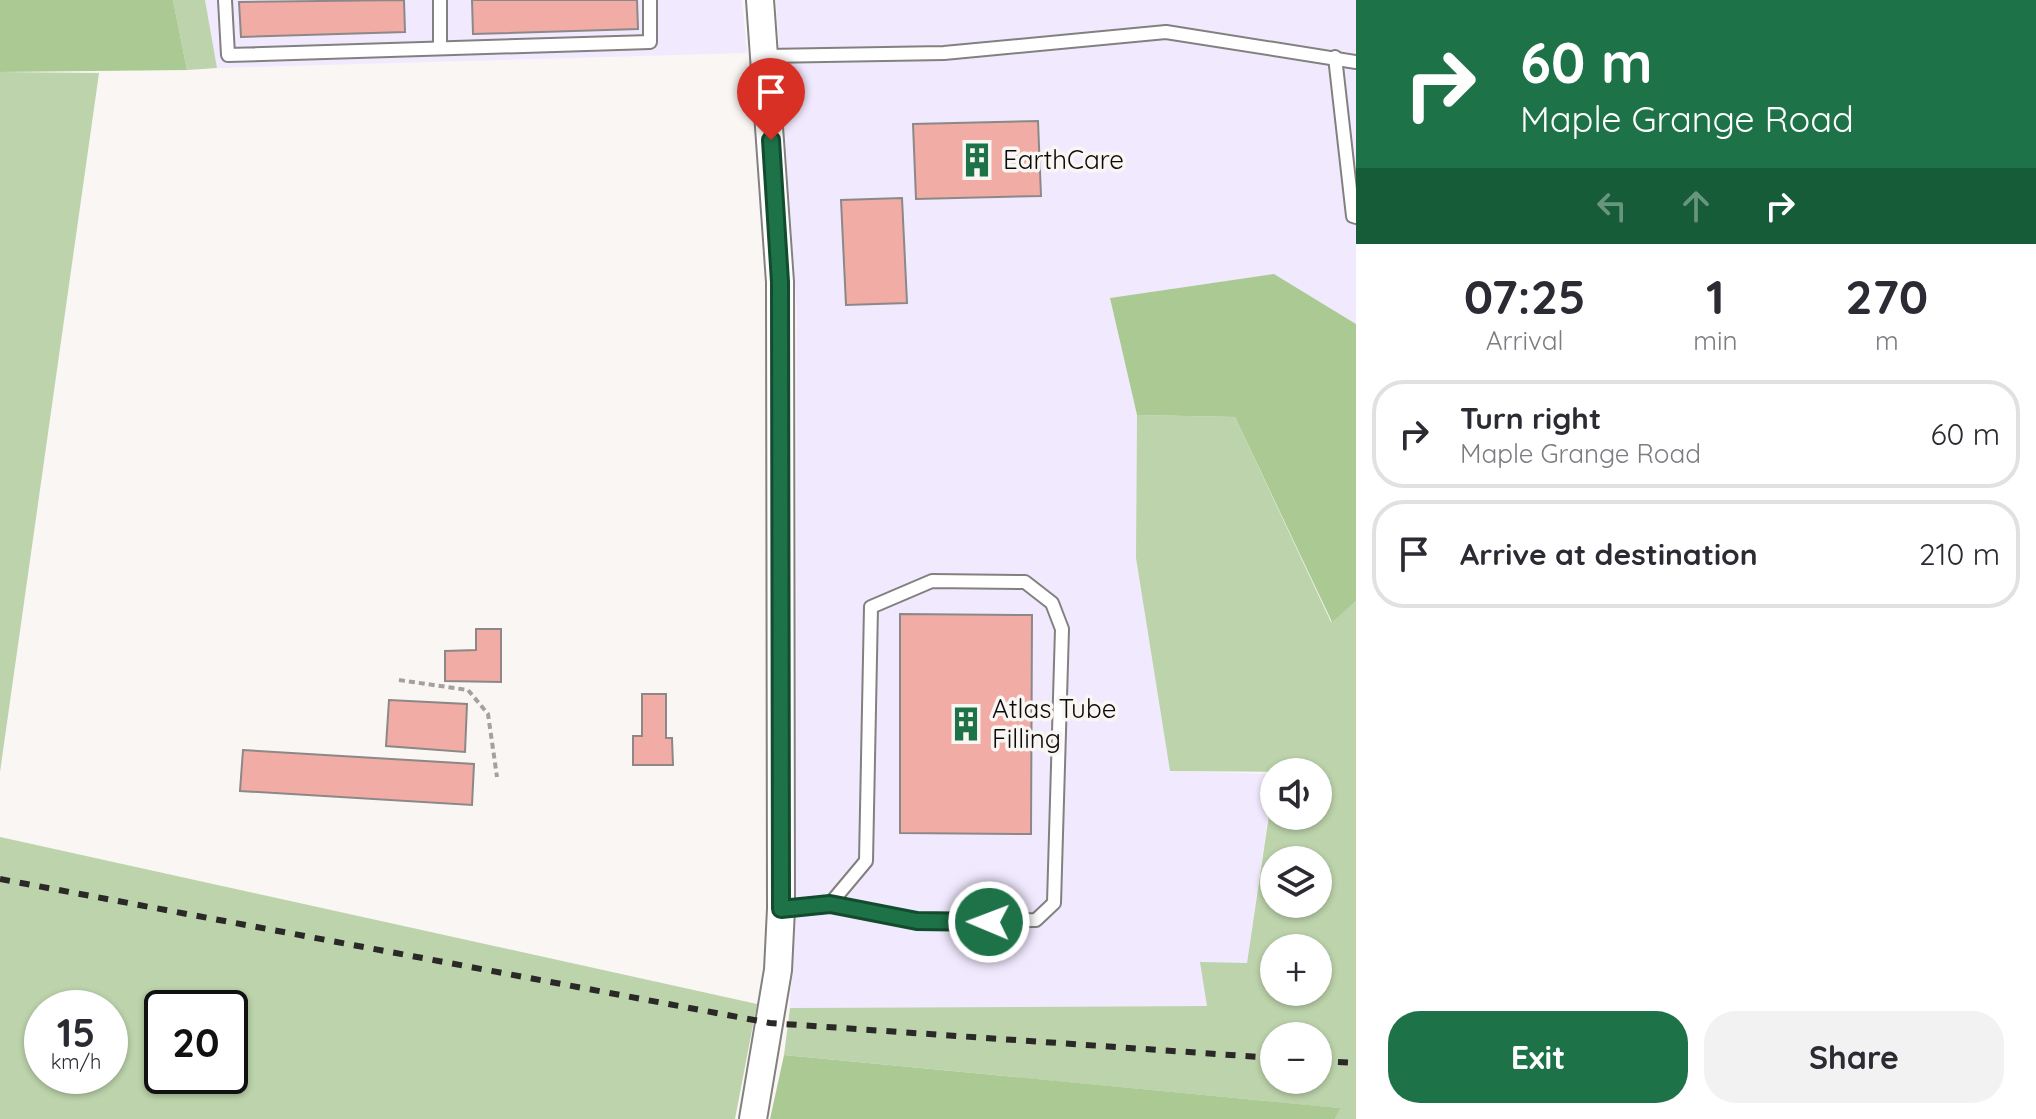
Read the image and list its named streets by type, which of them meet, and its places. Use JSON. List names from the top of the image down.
{
  "places": {
    "building": ["EarthCare", "Atlas Tube Filling"]
  },
  "page": {
    "turn": ["60 m", "Maple Grange Road"],
    "eta": [
      "07:25",
      "Arrival",
      "1",
      "min",
      "270",
      "m"
    ],
    "list": [
      {
        "name": "Turn right",
        "note": "Maple Grange Road",
        "value": "60 m"
      },
      {
        "name": "Arrive at destination",
        "value": "210 m"
      }
    ],
    "map_buttons": ["+", "−"],
    "speed": "15 km/h",
    "limit": "20",
    "buttons": ["Exit", "Share"]
  }
}
